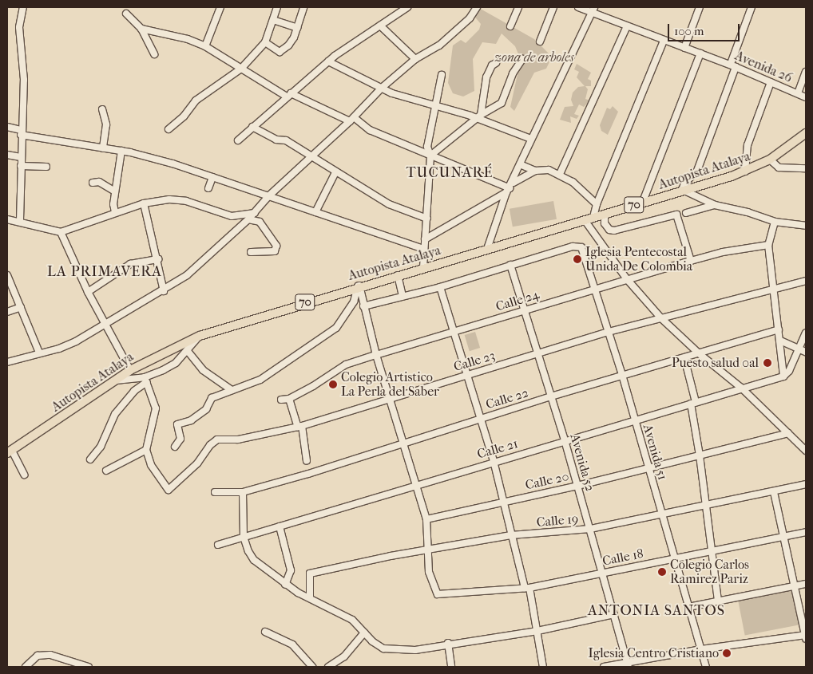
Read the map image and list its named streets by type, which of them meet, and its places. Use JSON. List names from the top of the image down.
{
  "streets": {
    "main road": ["Autopista Atalaya", "70"],
    "street": [
      "Avenida 26",
      "Calle 24",
      "Calle 23",
      "Calle 22",
      "Calle 21",
      "Avenida 51",
      "Avenida 52",
      "Calle 20",
      "Calle 19",
      "Calle 18"
    ]
  },
  "crossings": [
    ["Calle 24", "Avenida 51"],
    ["Calle 24", "Avenida 52"],
    ["Calle 23", "Avenida 51"],
    ["Calle 23", "Avenida 52"],
    ["Calle 22", "Avenida 51"],
    ["Calle 22", "Avenida 52"],
    ["Calle 21", "Avenida 51"],
    ["Calle 21", "Avenida 52"],
    ["Avenida 51", "Avenida 52"],
    ["Avenida 51", "Calle 20"],
    ["Avenida 51", "Calle 19"],
    ["Avenida 51", "Calle 18"],
    ["Avenida 52", "Calle 20"],
    ["Avenida 52", "Calle 19"],
    ["Avenida 52", "Calle 18"],
    ["Calle 19", "Calle 18"]
  ],
  "districts": ["TUCUNARÉ", "LA PRIMAVERA", "ANTONIA SANTOS"],
  "parks": ["zona de arboles"],
  "places": [
    "Iglesia Pentecostal Unida De Colombia",
    "Puesto salud 0al",
    "Colegio Artistico La Perla del Saber",
    "Colegio Carlos Ramirez Pariz",
    "Iglesia Centro Cristiano"
  ],
  "scale_bar": "100 m"
}
